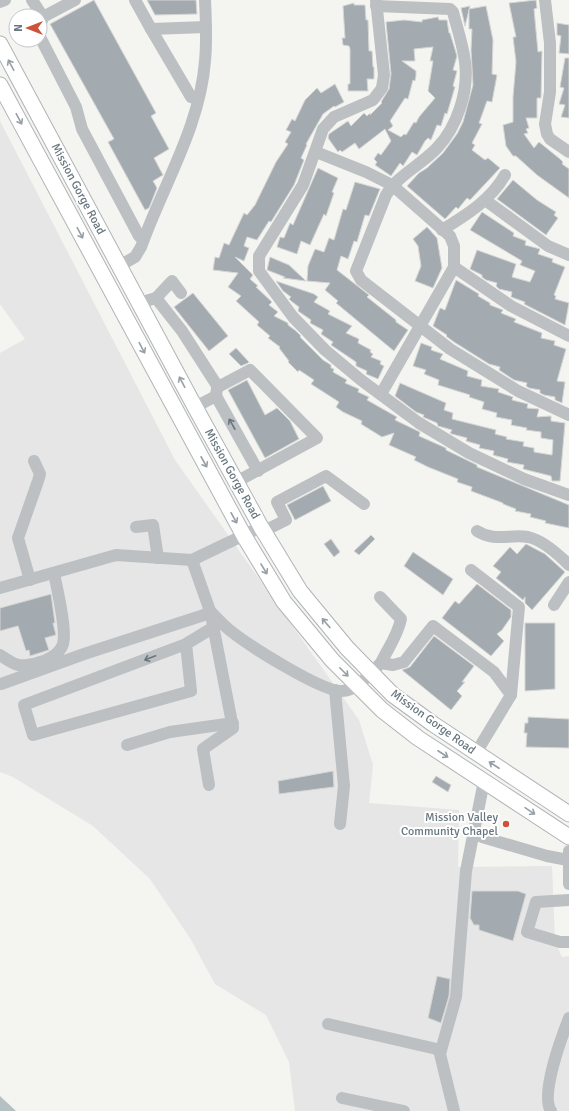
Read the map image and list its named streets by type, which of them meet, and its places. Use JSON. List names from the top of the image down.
{
  "streets": {
    "main road": ["Mission Gorge Road"]
  },
  "places": ["Mission Valley Community Chapel"],
  "north": "left"
}
